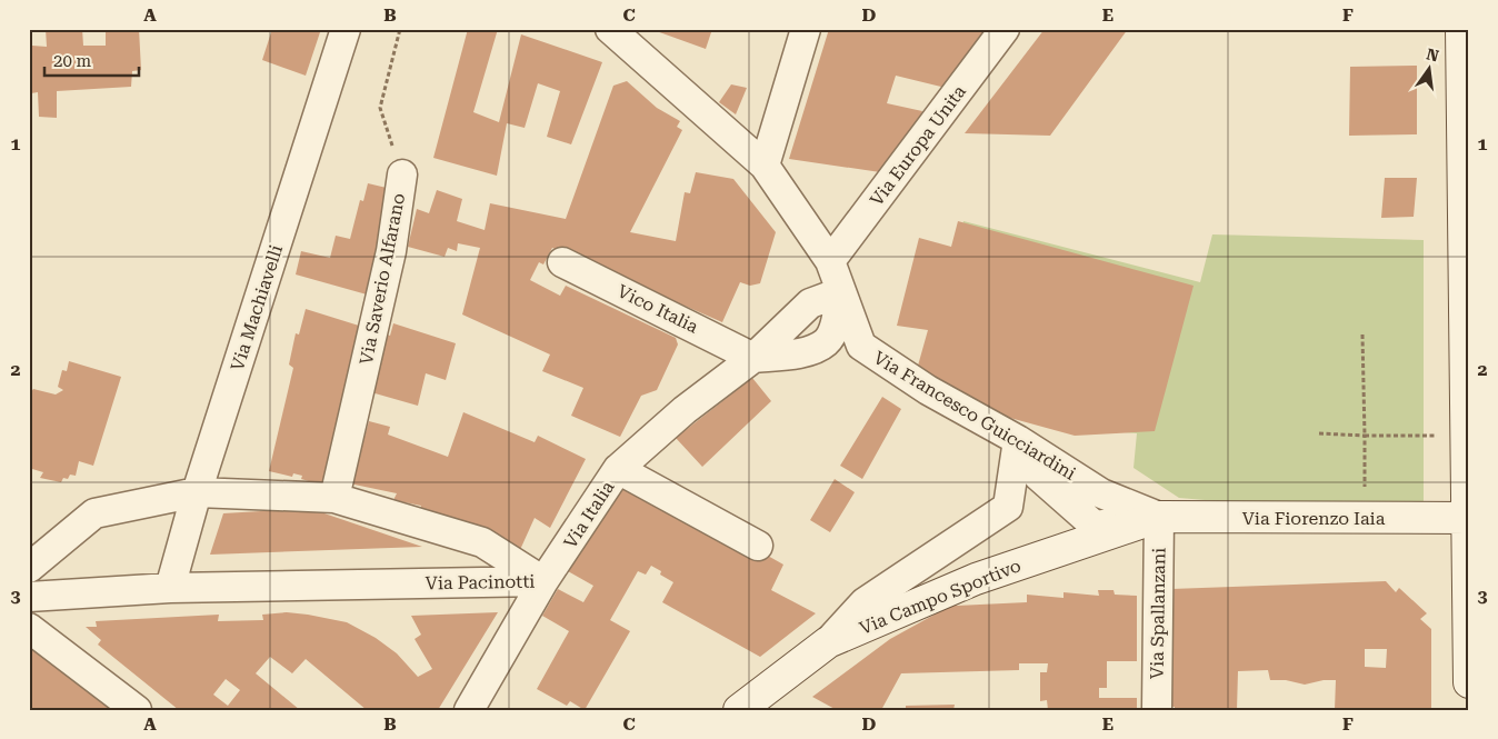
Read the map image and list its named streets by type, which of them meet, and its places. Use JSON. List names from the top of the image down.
{
  "streets": {
    "street": [
      "Via Europa Unita",
      "Via Saverio Alfarano",
      "Via Machiavelli",
      "Vico Italia",
      "Via Francesco Guicciardini",
      "Via Italia",
      "Via Fiorenzo Iaia",
      "Via Pacinotti",
      "Via Campo Sportivo",
      "Via Spallanzani"
    ]
  },
  "crossings": [
    ["Via Europa Unita", "Via Francesco Guicciardini"],
    ["Via Saverio Alfarano", "Via Pacinotti"],
    ["Via Machiavelli", "Via Pacinotti"],
    ["Vico Italia", "Via Italia"],
    ["Via Francesco Guicciardini", "Via Italia"],
    ["Via Francesco Guicciardini", "Via Fiorenzo Iaia"],
    ["Via Francesco Guicciardini", "Via Campo Sportivo"],
    ["Via Francesco Guicciardini", "Via Spallanzani"],
    ["Via Italia", "Via Pacinotti"],
    ["Via Fiorenzo Iaia", "Via Campo Sportivo"],
    ["Via Fiorenzo Iaia", "Via Spallanzani"],
    ["Via Campo Sportivo", "Via Spallanzani"]
  ],
  "scale_bar": "20 m",
  "north": "top",
  "grid": {
    "columns": [
      "A",
      "B",
      "C",
      "D",
      "E",
      "F"
    ],
    "rows": ["1", "2", "3"]
  }
}
